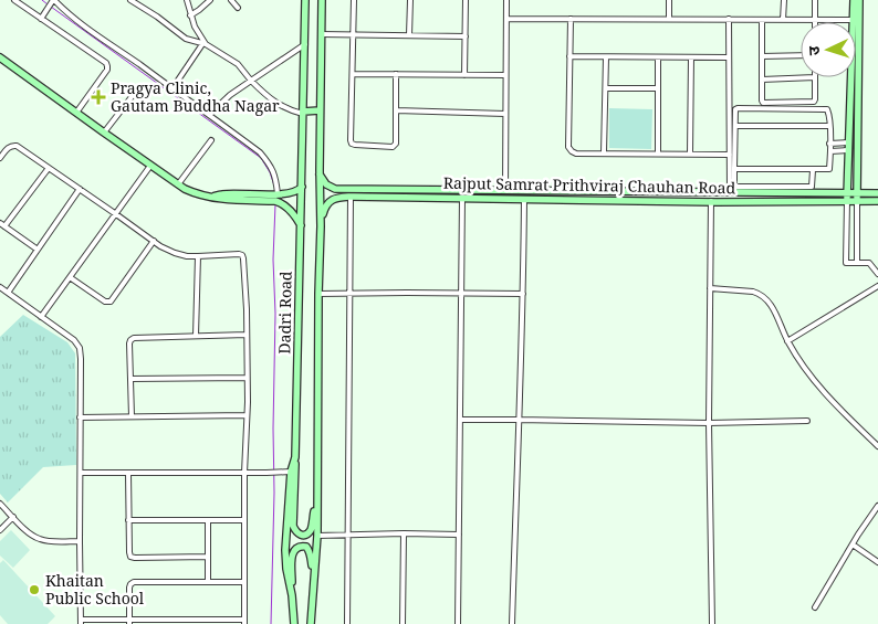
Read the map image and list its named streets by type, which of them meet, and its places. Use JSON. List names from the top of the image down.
{
  "streets": {
    "street": ["Rajput Samrat Prithviraj Chauhan Road", "Dadri Road"]
  },
  "places": {
    "health": ["Pragya Clinic, Gautam Buddha Nagar"],
    "other": ["Khaitan Public School"]
  },
  "north": "left"
}
